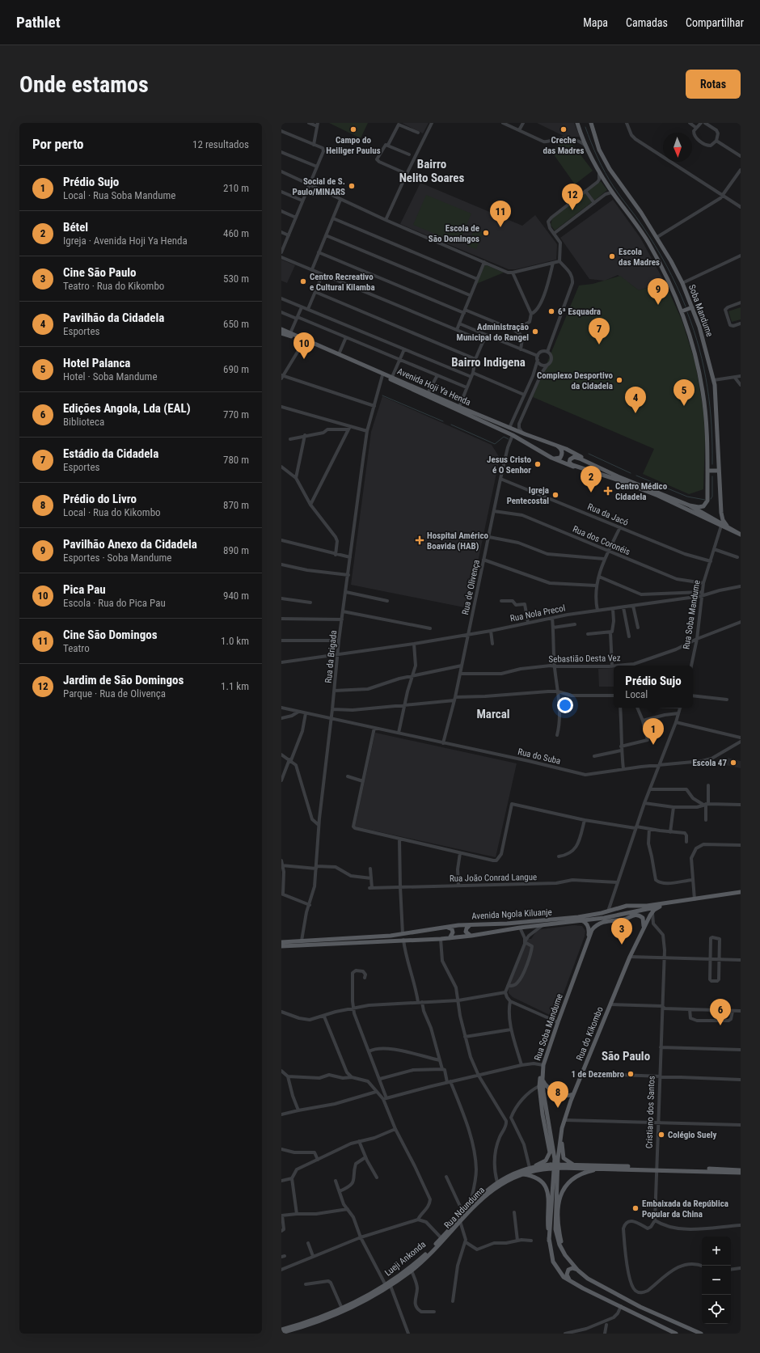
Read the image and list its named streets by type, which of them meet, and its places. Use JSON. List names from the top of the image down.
{
  "streets": {
    "main road": [
      "Soba Mandume",
      "Avenida Hoji Ya Henda",
      "Rua Soba Mandume",
      "Avenida Ngola Kiluanje",
      "Rua do Kikombo",
      "Rua Ndunduma",
      "Lueji Ankonda"
    ],
    "street": [
      "Rua da Jacó",
      "Rua dos Coronéis",
      "Rua de Olivença",
      "Rua Nola Precol",
      "Rua da Brigada",
      "Sebastião Desta Vez",
      "Rua do Suba",
      "Rua João Conrad Langue",
      "Cristiano dos Santos"
    ]
  },
  "crossings": [
    ["Avenida Hoji Ya Henda", "Rua de Olivença"],
    ["Avenida Hoji Ya Henda", "Rua da Brigada"],
    ["Rua da Jacó", "Rua de Olivença"],
    ["Rua da Jacó", "Rua Soba Mandume"],
    ["Rua dos Coronéis", "Rua de Olivença"],
    ["Rua dos Coronéis", "Rua Soba Mandume"],
    ["Rua de Olivença", "Rua Nola Precol"],
    ["Rua de Olivença", "Sebastião Desta Vez"],
    ["Rua de Olivença", "Rua do Suba"],
    ["Rua Nola Precol", "Rua Soba Mandume"],
    ["Rua Nola Precol", "Rua da Brigada"],
    ["Rua Soba Mandume", "Sebastião Desta Vez"],
    ["Rua Soba Mandume", "Rua do Kikombo"],
    ["Rua da Brigada", "Rua do Suba"],
    ["Rua da Brigada", "Avenida Ngola Kiluanje"],
    ["Cristiano dos Santos", "Rua Ndunduma"],
    ["Rua Ndunduma", "Lueji Ankonda"]
  ],
  "districts": [
    "Bairro Nelito Soares",
    "Bairro Indigena",
    "Marcal",
    "São Paulo"
  ],
  "places": {
    "other": [
      "Campo do Heiliger Paulus",
      "Creche das Madres",
      "Social de S. Paulo/MINARS",
      "Escola de São Domingos",
      "Escola das Madres",
      "Centro Recreativo e Cultural Kilamba",
      "6ª Esquadra",
      "Administração Municipal do Rangel",
      "Complexo Desportivo da Cidadela",
      "Jesus Cristo é O Senhor",
      "Igreja Pentecostal",
      "Escola 47",
      "1 de Dezembro",
      "Colégio Suely",
      "Embaixada da República Popular da China"
    ],
    "health": ["Centro Médico Cidadela", "Hospital Américo Boavida (HAB)"]
  },
  "north": "bottom",
  "page": {
    "header": "Pathlet",
    "nav": ["Mapa", "Camadas", "Compartilhar"],
    "buttons": "Rotas",
    "title": "Onde estamos",
    "heading": ["Por perto", "12 resultados"],
    "list": [
      {
        "mark": "1",
        "name": "Prédio Sujo",
        "note": "Local · Rua Soba Mandume",
        "value": "210 m"
      },
      {
        "mark": "2",
        "name": "Bétel",
        "note": "Igreja · Avenida Hoji Ya Henda",
        "value": "460 m"
      },
      {
        "mark": "3",
        "name": "Cine São Paulo",
        "note": "Teatro · Rua do Kikombo",
        "value": "530 m"
      },
      {
        "mark": "4",
        "name": "Pavilhão da Cidadela",
        "note": "Esportes",
        "value": "650 m"
      },
      {
        "mark": "5",
        "name": "Hotel Palanca",
        "note": "Hotel · Soba Mandume",
        "value": "690 m"
      },
      {
        "mark": "6",
        "name": "Edições Angola, Lda (EAL)",
        "note": "Biblioteca",
        "value": "770 m"
      },
      {
        "mark": "7",
        "name": "Estádio da Cidadela",
        "note": "Esportes",
        "value": "780 m"
      },
      {
        "mark": "8",
        "name": "Prédio do Livro",
        "note": "Local · Rua do Kikombo",
        "value": "870 m"
      },
      {
        "mark": "9",
        "name": "Pavilhão Anexo da Cidadela",
        "note": "Esportes · Soba Mandume",
        "value": "890 m"
      },
      {
        "mark": "10",
        "name": "Pica Pau",
        "note": "Escola · Rua do Pica Pau",
        "value": "940 m"
      },
      {
        "mark": "11",
        "name": "Cine São Domingos",
        "note": "Teatro",
        "value": "1.0 km"
      },
      {
        "mark": "12",
        "name": "Jardim de São Domingos",
        "note": "Parque · Rua de Olivença",
        "value": "1.1 km"
      }
    ],
    "pins": [
      "12",
      "11",
      "9",
      "7",
      "10",
      "5",
      "4",
      "2",
      "1",
      "3",
      "6",
      "8"
    ],
    "popup": ["Prédio Sujo", "Local"],
    "map_buttons": ["+", "−"]
  }
}
